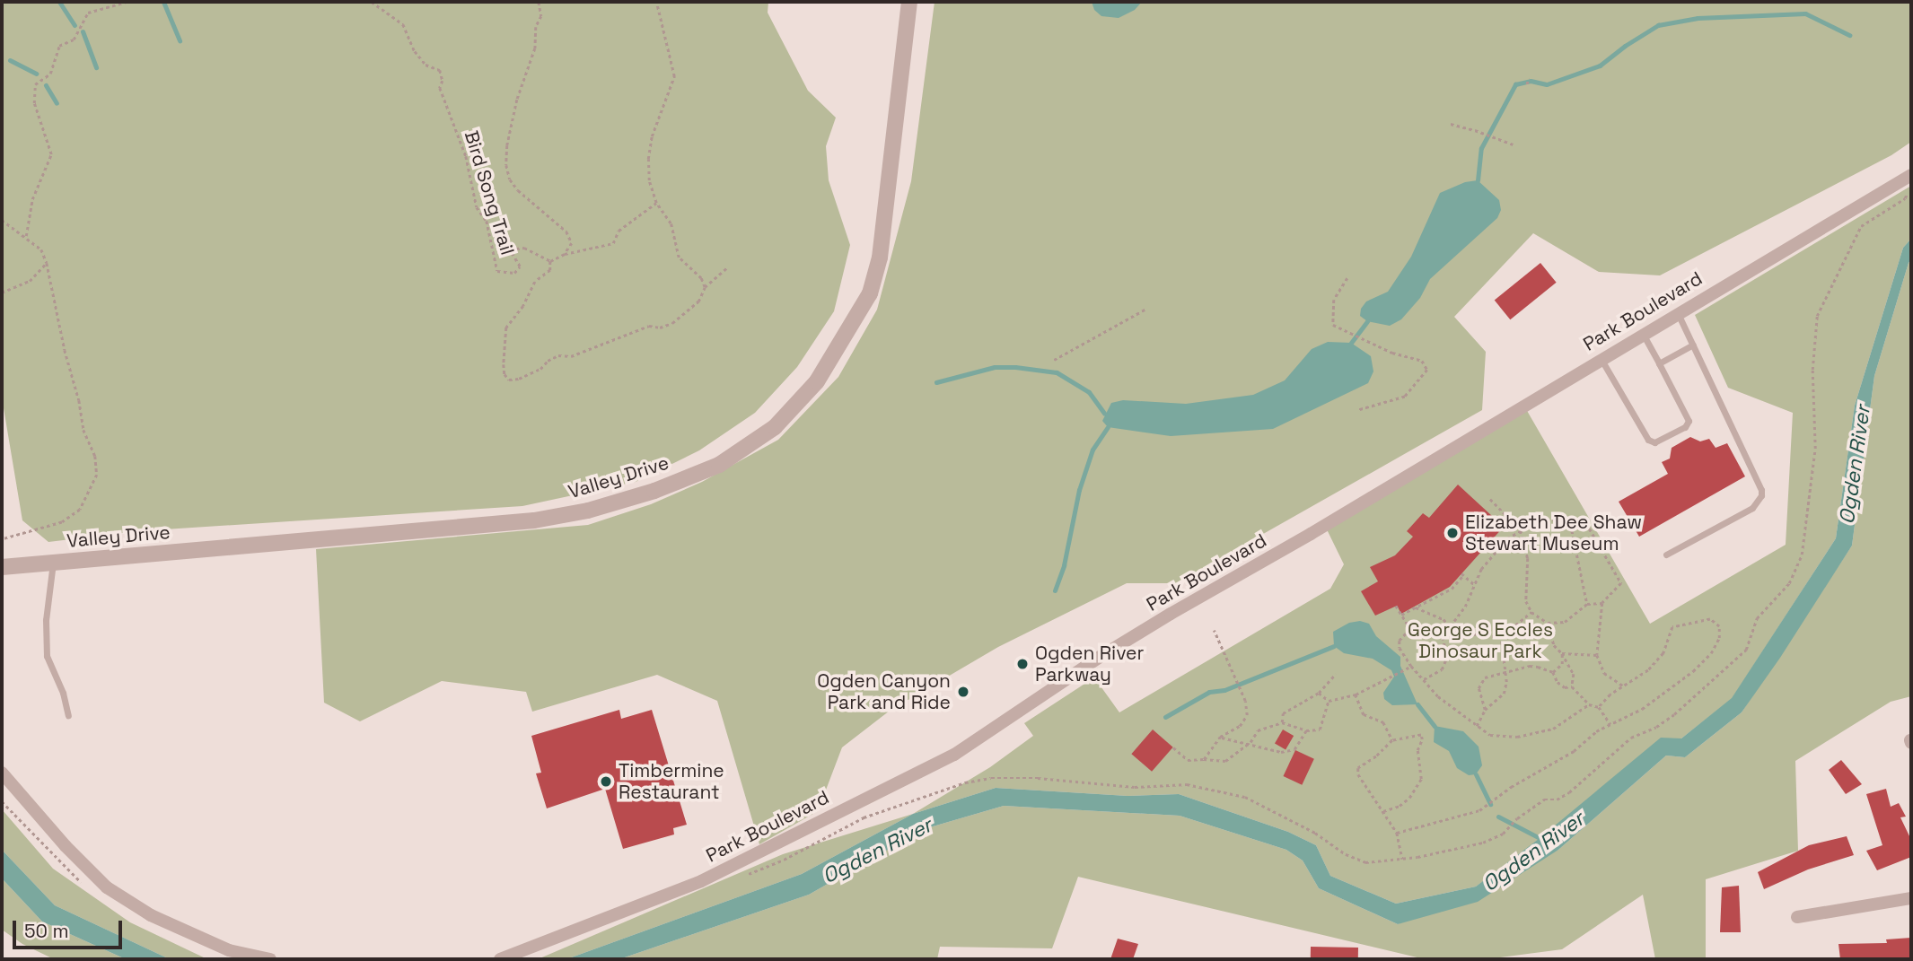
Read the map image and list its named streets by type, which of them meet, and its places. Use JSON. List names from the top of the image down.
{
  "streets": {
    "street": ["Park Boulevard", "Valley Drive"],
    "path": ["Bird Song Trail"]
  },
  "water": ["Ogden River"],
  "parks": ["George S Eccles Dinosaur Park"],
  "places": [
    "Elizabeth Dee Shaw Stewart Museum",
    "Ogden River Parkway",
    "Ogden Canyon Park and Ride",
    "Timbermine Restaurant"
  ],
  "scale_bar": "50 m"
}
